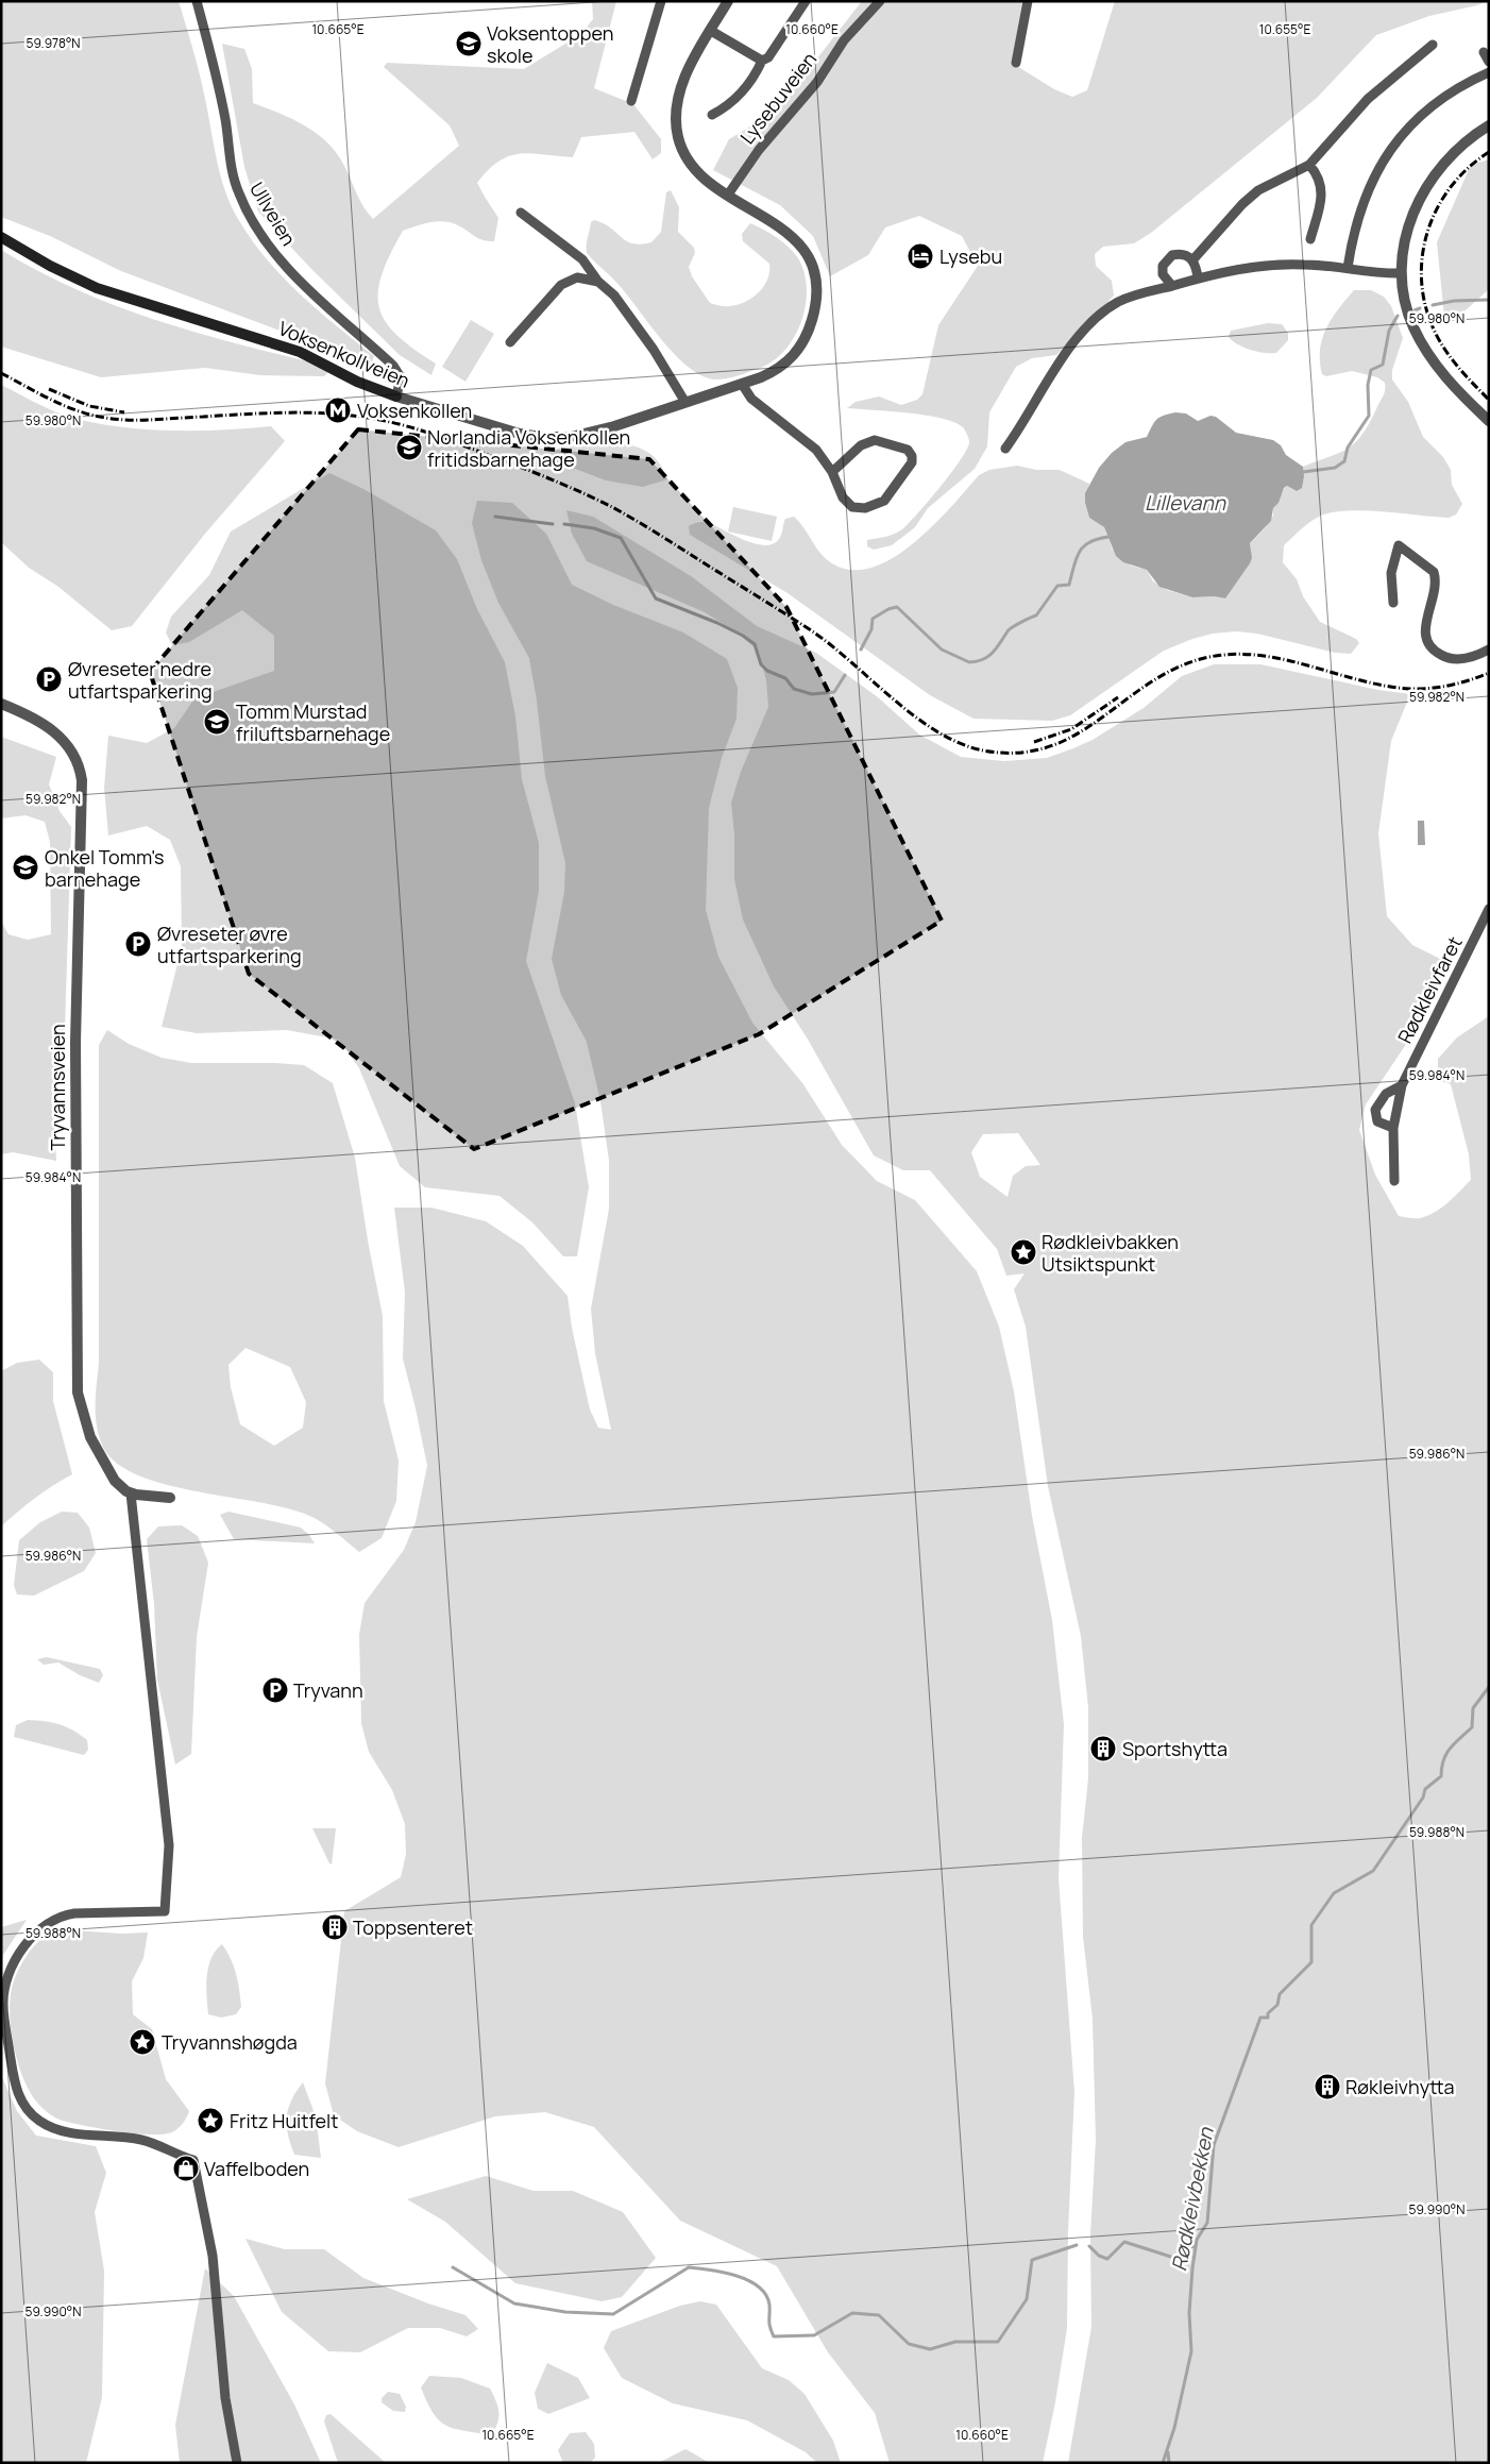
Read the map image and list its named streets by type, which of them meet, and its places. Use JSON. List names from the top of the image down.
{
  "streets": {
    "main road": ["Voksenkollveien"],
    "street": [
      "Lysebuveien",
      "Ullveien",
      "Rødkleivfaret",
      "Tryvannsveien"
    ]
  },
  "crossings": [
    ["Lysebuveien", "Voksenkollveien"],
    ["Ullveien", "Voksenkollveien"]
  ],
  "water": ["Lillevann", "Rødkleivbekken"],
  "places": {
    "school or university": [
      "Voksentoppen skole",
      "Norlandia Voksenkollen fritidsbarnehage",
      "Tomm Murstad friluftsbarnehage",
      "Onkel Tomm's barnehage"
    ],
    "hotel": ["Lysebu"],
    "metro station": ["Voksenkollen"],
    "parking": ["Øvreseter nedre utfartsparkering", "Øvreseter øvre utfartsparkering", "Tryvann"],
    "place": ["Rødkleivbakken Utsiktspunkt", "Tryvannshøgda", "Fritz Huitfelt"],
    "building": ["Sportshytta", "Toppsenteret", "Røkleivhytta"],
    "shop": ["Vaffelboden"]
  },
  "coordinates": [
    "10.665°E",
    "10.660°E",
    "10.655°E",
    "59.978°N",
    "59.980°N",
    "59.982°N",
    "59.984°N",
    "59.986°N",
    "59.988°N",
    "59.990°N"
  ]
}
